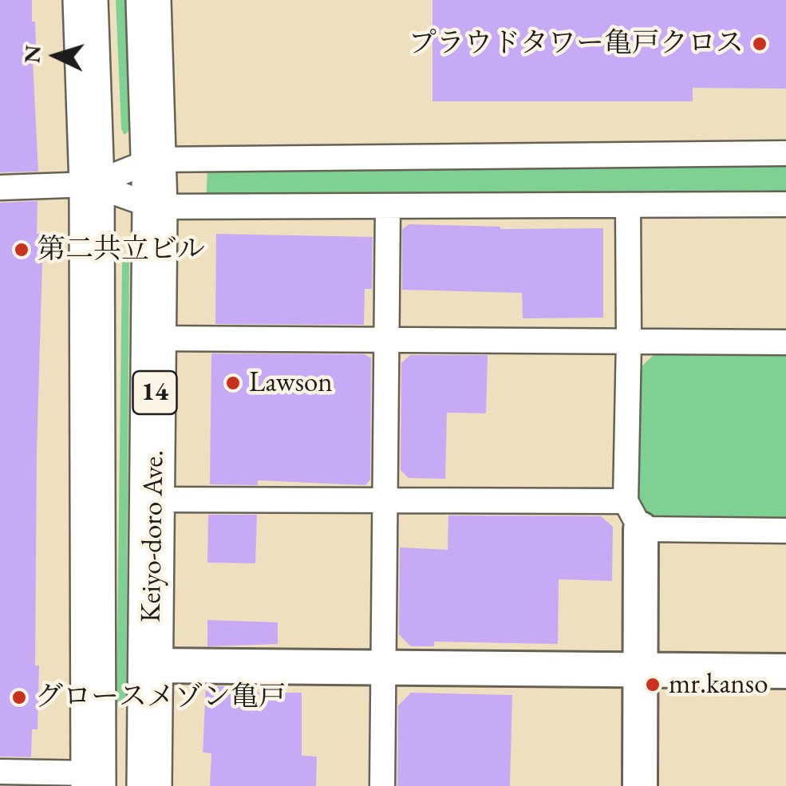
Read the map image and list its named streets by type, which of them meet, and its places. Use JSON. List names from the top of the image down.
{
  "streets": {
    "highway": ["14", "Keiyo-doro Ave."]
  },
  "places": [
    "プラウドタワー亀戸クロス",
    "第二共立ビル",
    "Lawson",
    "mr.kanso",
    "グロースメゾン亀戸"
  ],
  "north": "left"
}
